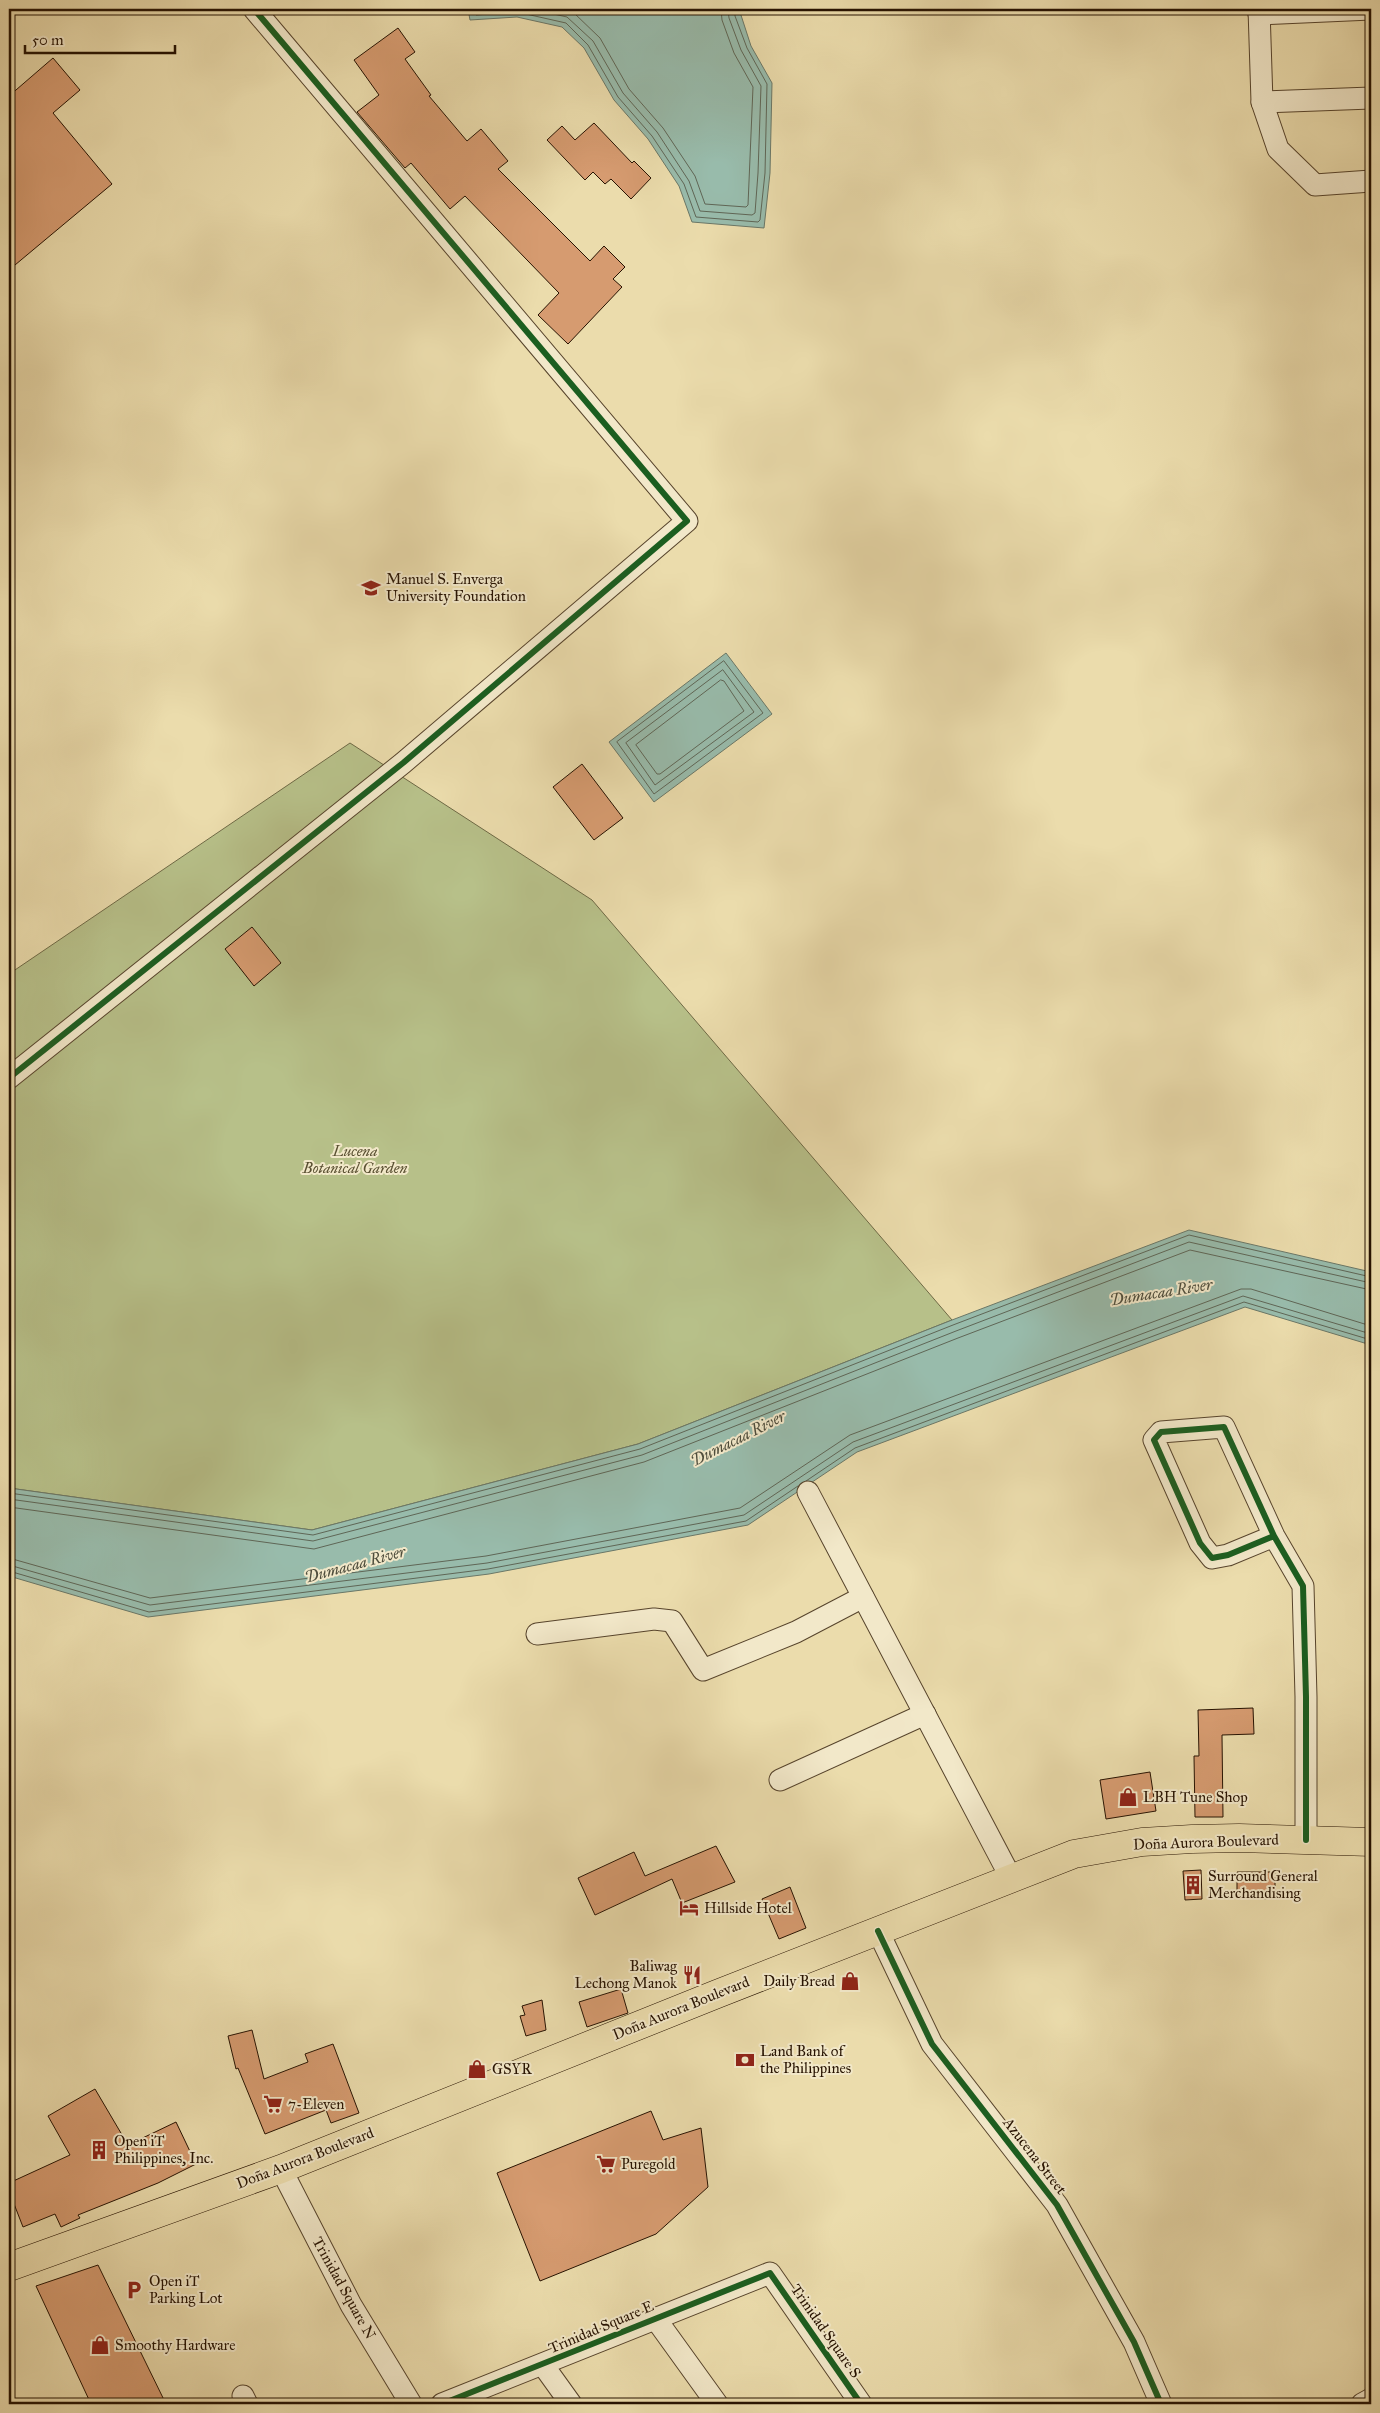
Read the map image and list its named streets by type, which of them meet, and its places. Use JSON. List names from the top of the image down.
{
  "streets": {
    "main road": ["Doña Aurora Boulevard"],
    "street": [
      "Azucena Street",
      "Trinidad Square N",
      "Trinidad Square E",
      "Trinidad Square S"
    ]
  },
  "crossings": [
    ["Doña Aurora Boulevard", "Azucena Street"],
    ["Doña Aurora Boulevard", "Trinidad Square N"],
    ["Trinidad Square E", "Trinidad Square S"]
  ],
  "water": ["Dumacaa River"],
  "parks": ["Lucena Botanical Garden"],
  "places": {
    "school or university": ["Manuel S. Enverga University Foundation"],
    "shop": [
      "LBH Tune Shop",
      "Daily Bread",
      "GSYR",
      "Smoothy Hardware"
    ],
    "building": ["Surround General Merchandising", "Open iT Philippines, Inc."],
    "hotel": ["Hillside Hotel"],
    "restaurant": ["Baliwag Lechong Manok"],
    "bank": ["Land Bank of the Philippines"],
    "supermarket": ["7-Eleven", "Puregold"],
    "parking": ["Open iT Parking Lot"]
  },
  "scale_bar": "50 m"
}
